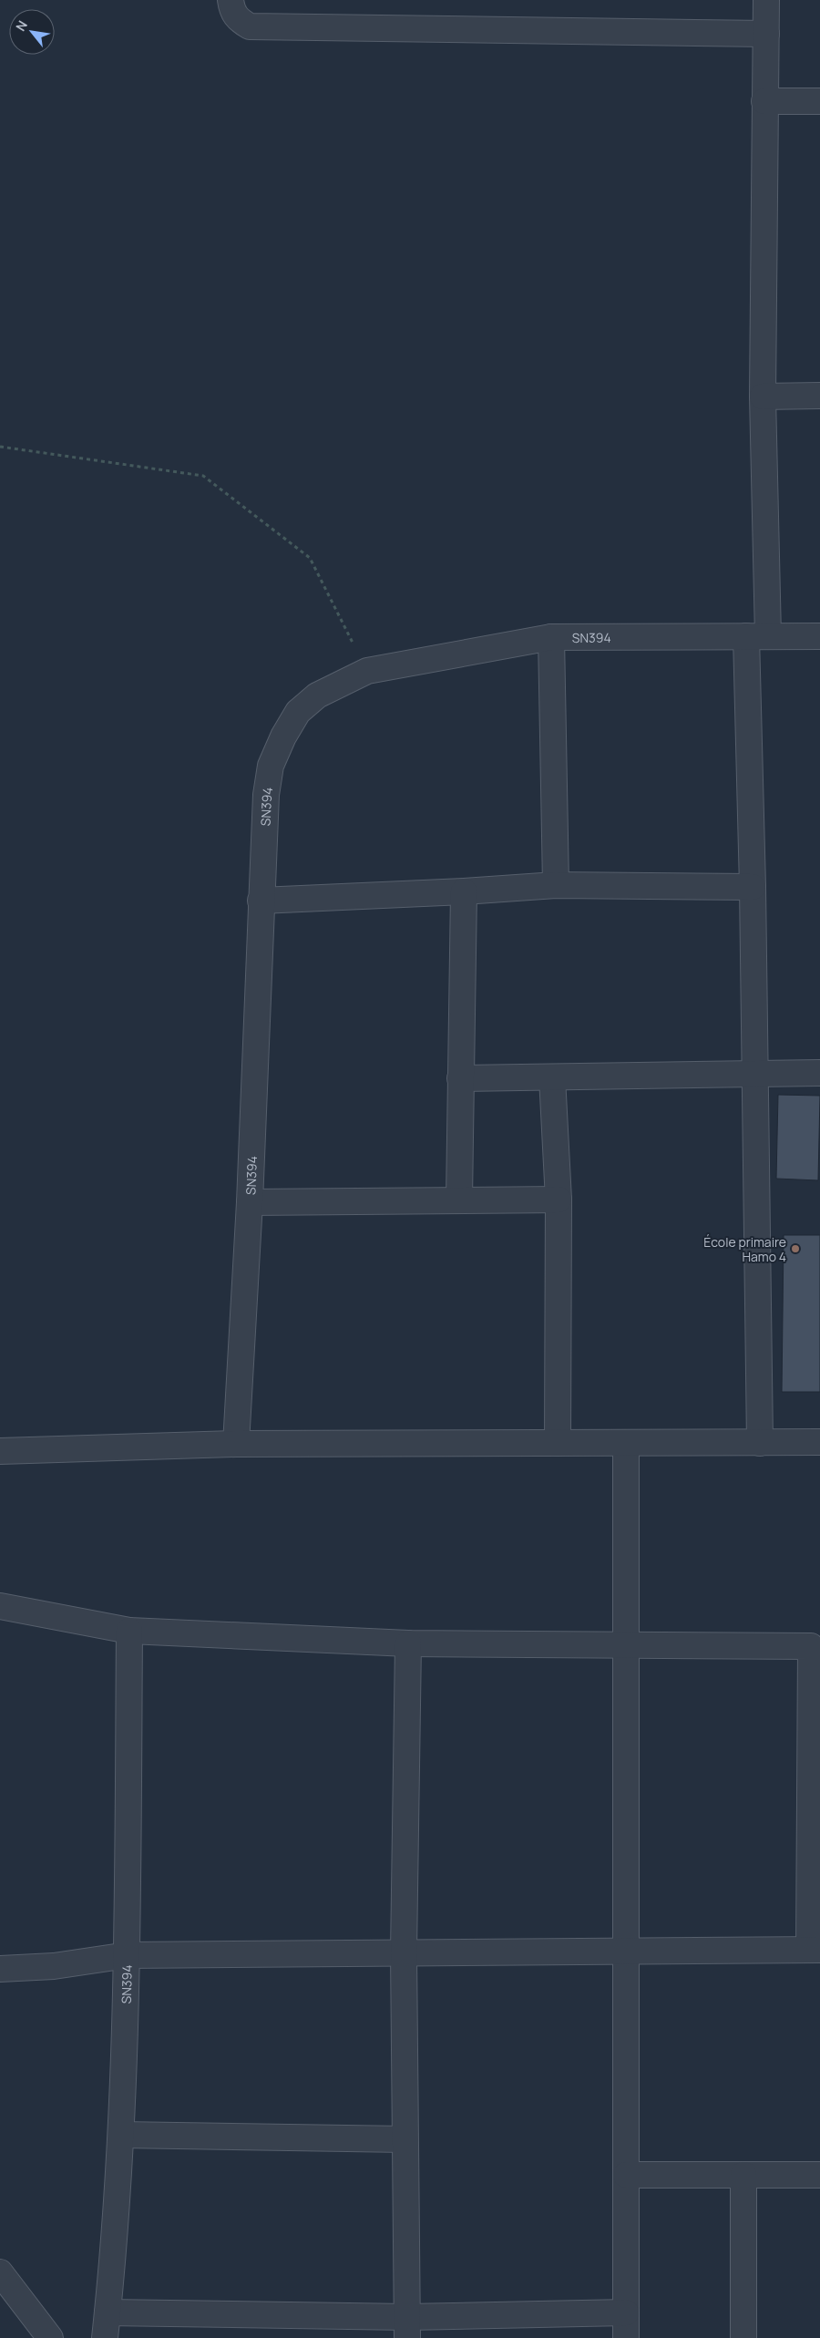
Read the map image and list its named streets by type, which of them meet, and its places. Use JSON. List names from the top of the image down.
{
  "streets": {
    "street": ["SN394"]
  },
  "places": ["École primaire Hamo 4"],
  "north": "top left"
}
